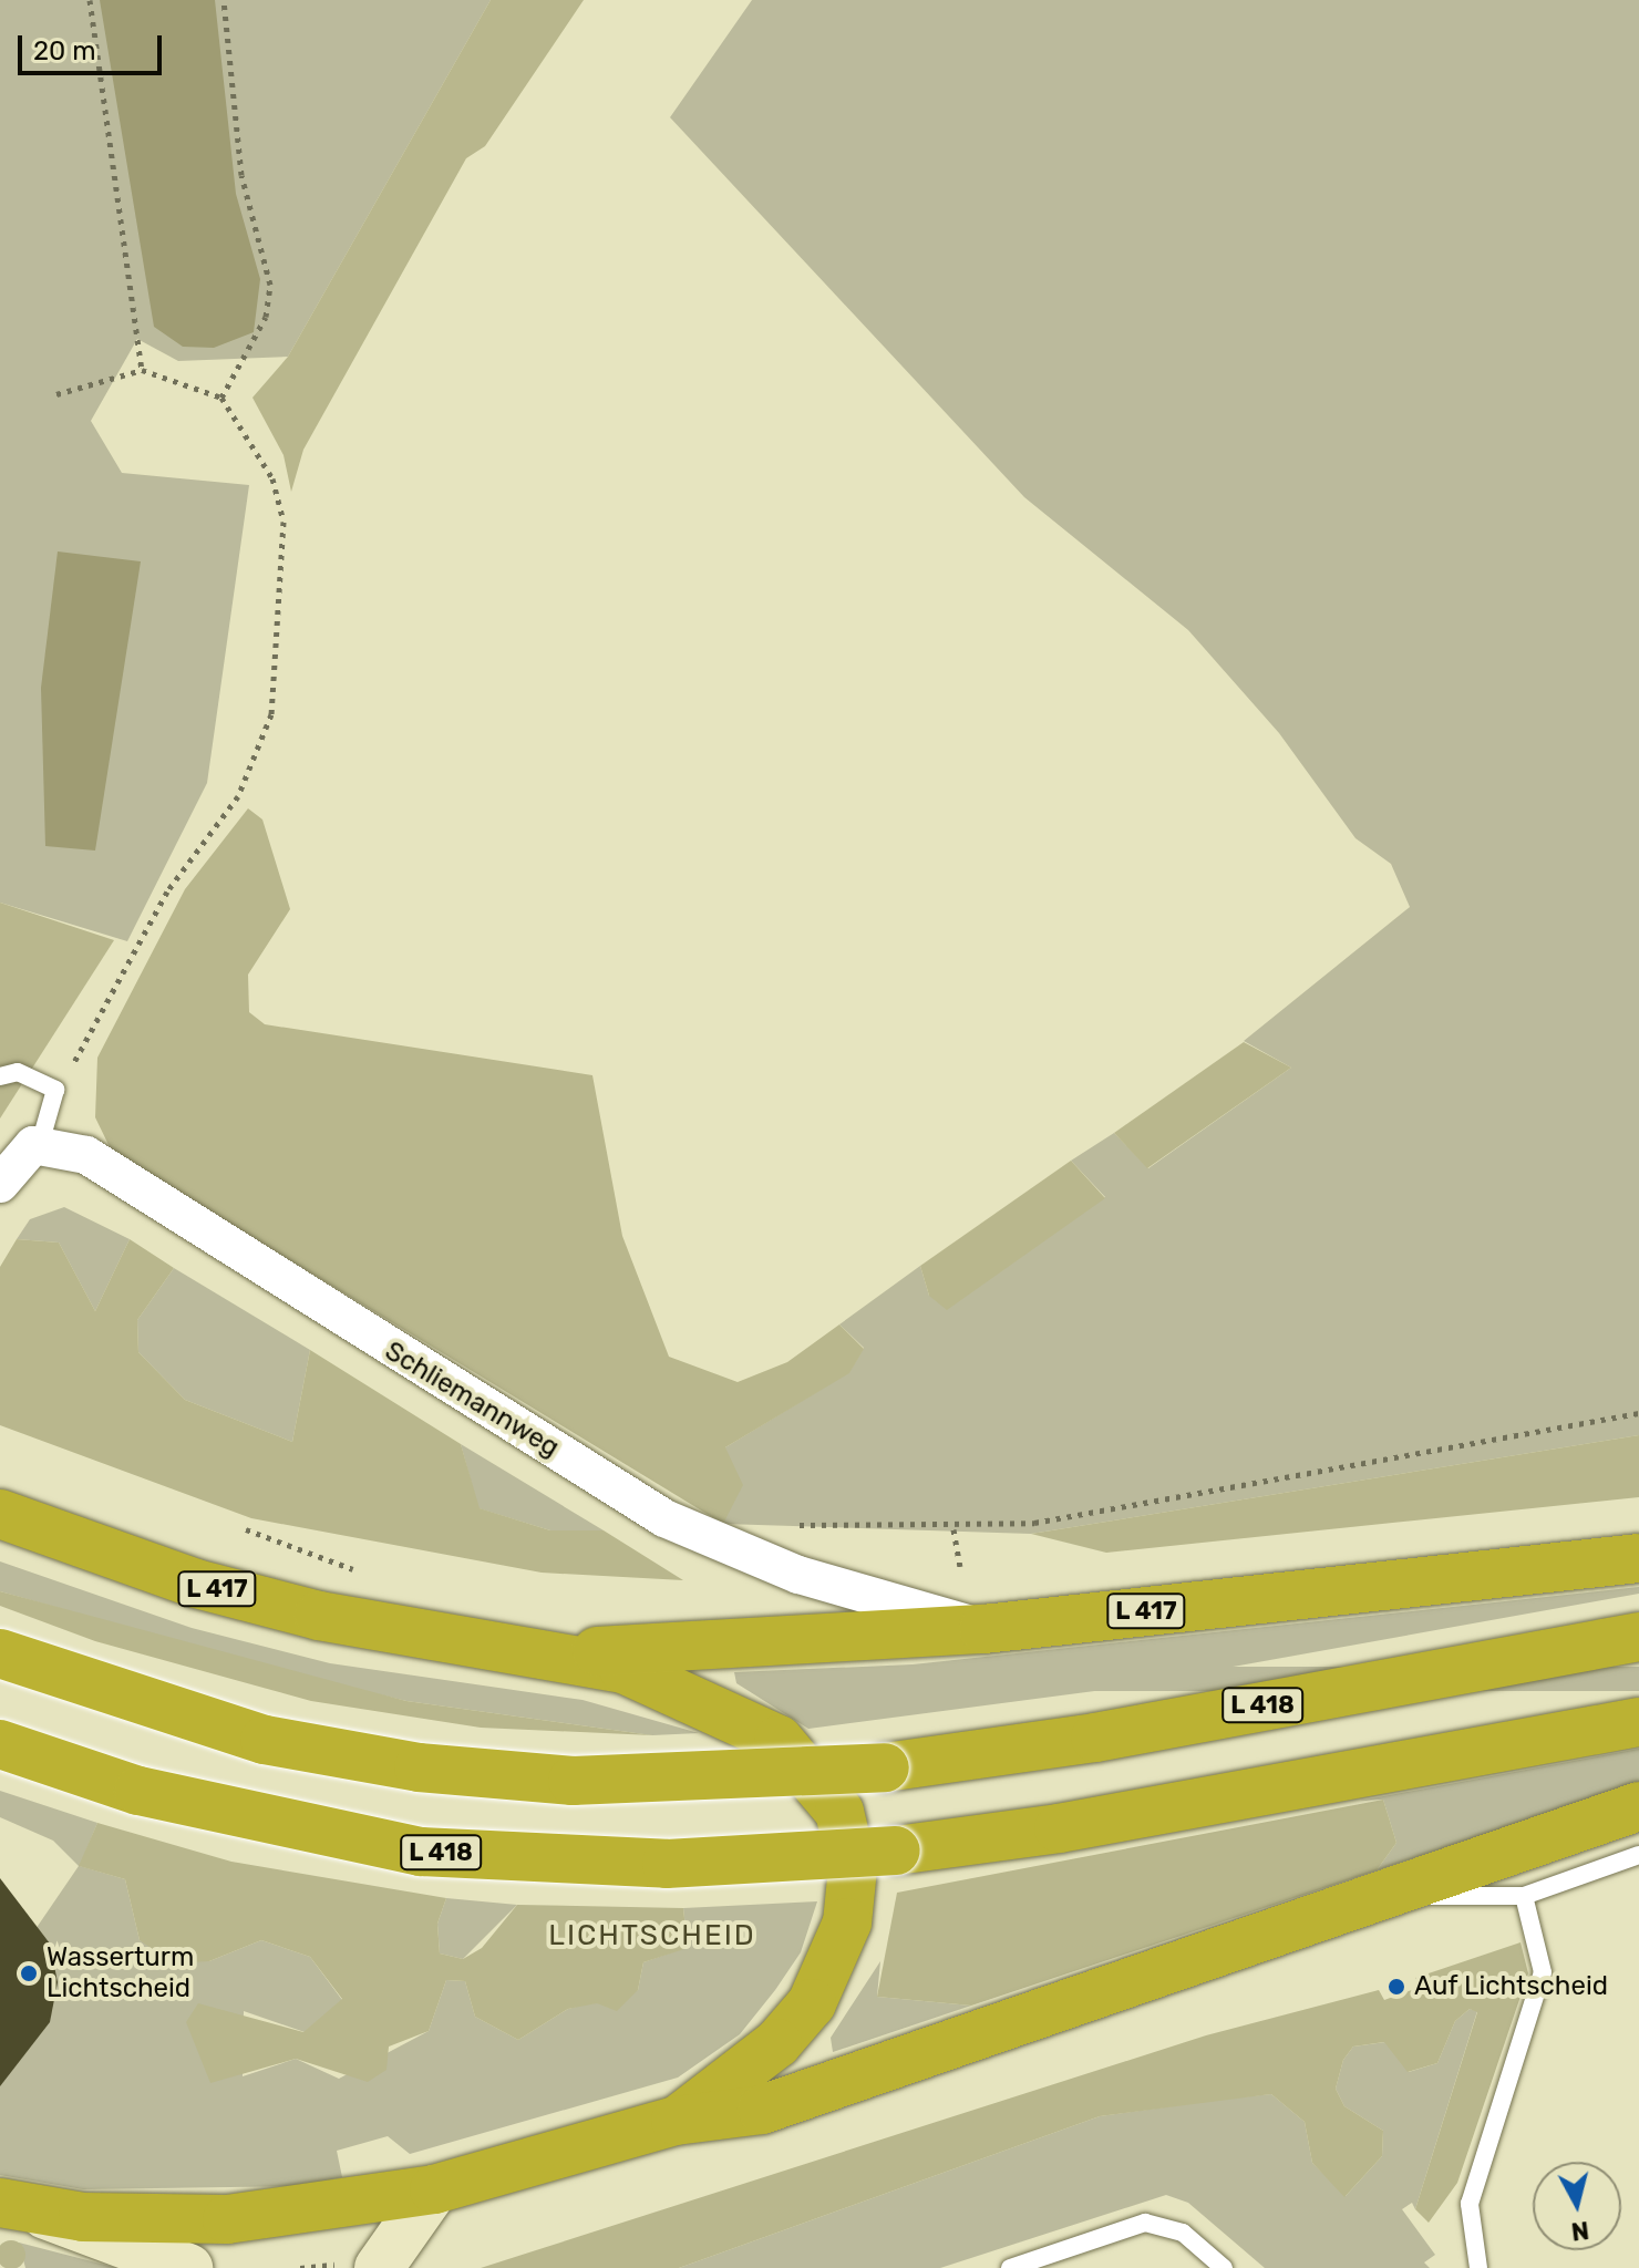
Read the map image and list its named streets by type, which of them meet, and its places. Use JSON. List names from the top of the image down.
{
  "streets": {
    "highway": ["L 417", "L 418"],
    "street": ["Schliemannweg"]
  },
  "crossings": [
    ["Schliemannweg", "L 417"]
  ],
  "districts": ["LICHTSCHEID"],
  "places": ["Wasserturm Lichtscheid", "Auf Lichtscheid"],
  "scale_bar": "20 m",
  "north": "bottom"
}
